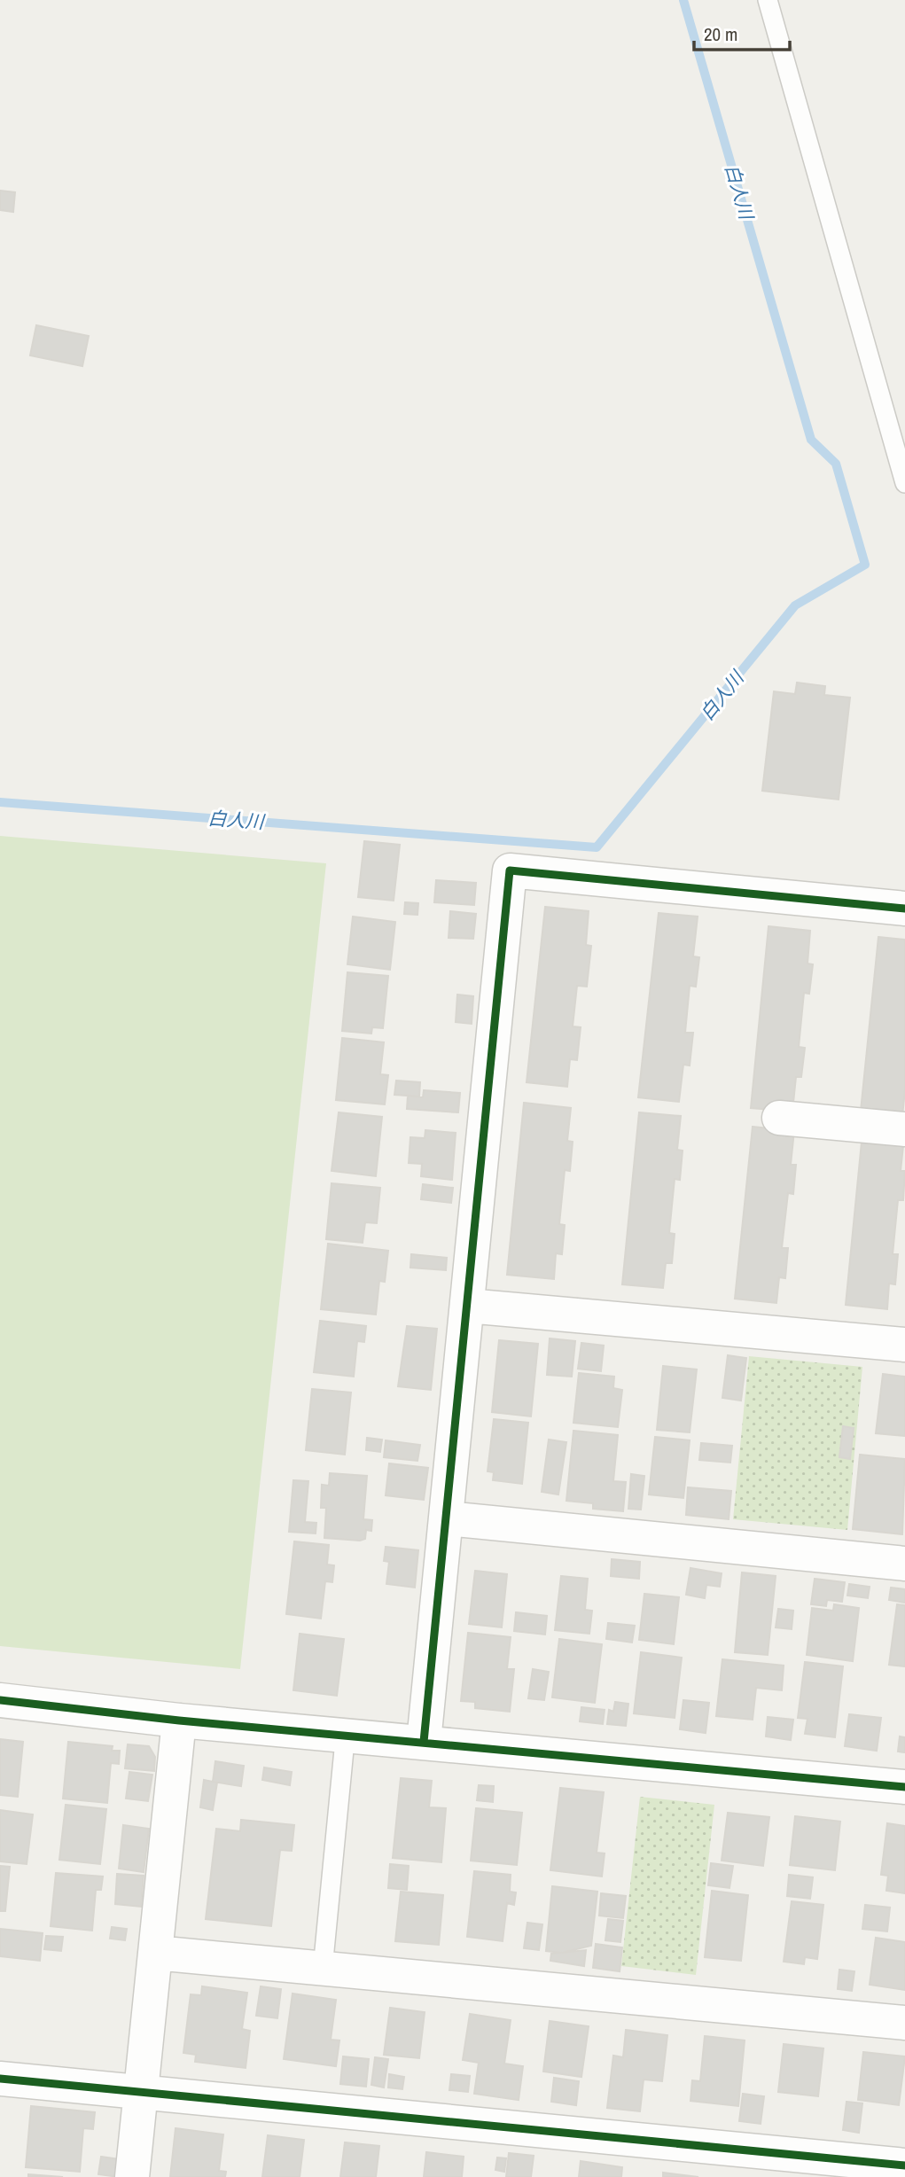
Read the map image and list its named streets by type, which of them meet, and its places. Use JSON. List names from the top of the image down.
{
  "water": ["白人川"],
  "scale_bar": "20 m"
}
